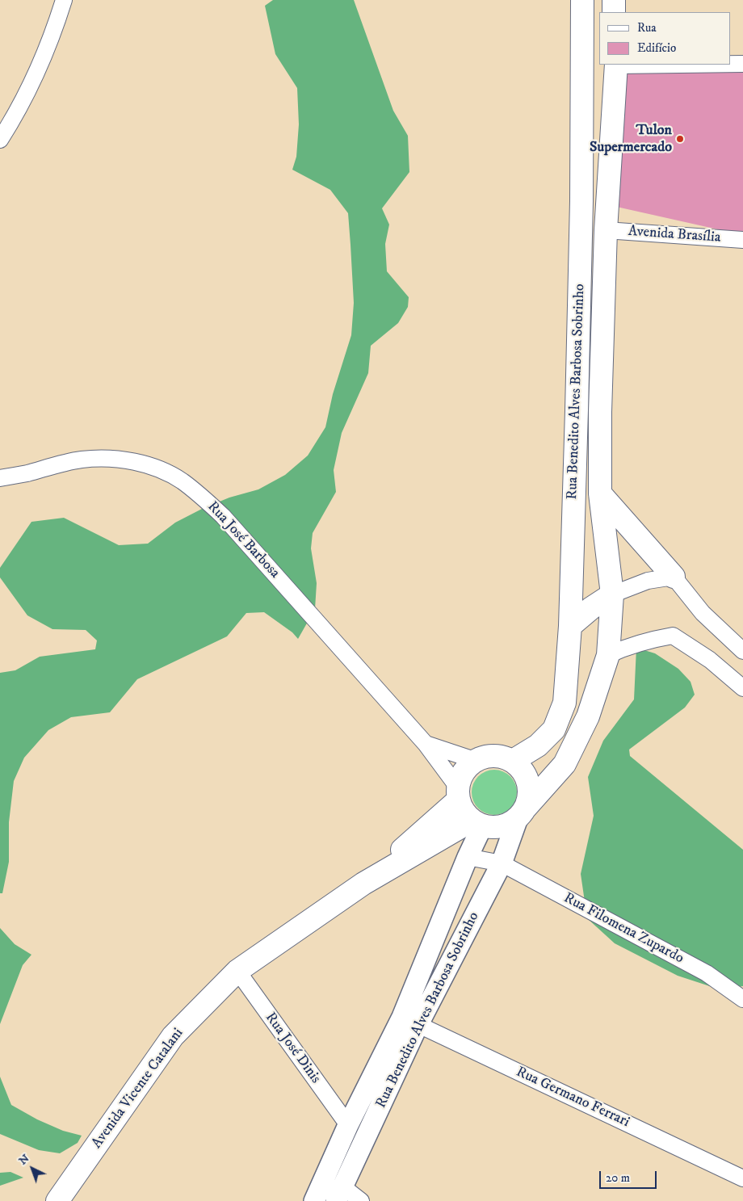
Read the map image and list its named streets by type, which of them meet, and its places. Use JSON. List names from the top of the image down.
{
  "streets": {
    "main road": ["Rua Benedito Alves Barbosa Sobrinho", "Avenida Vicente Catalani"],
    "street": [
      "Avenida Brasília",
      "Rua José Barbosa",
      "Rua Filomena Zupardo",
      "Rua José Dinis",
      "Rua Germano Ferrari"
    ]
  },
  "crossings": [
    ["Avenida Brasília", "Rua Benedito Alves Barbosa Sobrinho"],
    ["Rua Benedito Alves Barbosa Sobrinho", "Rua José Barbosa"],
    ["Rua Benedito Alves Barbosa Sobrinho", "Rua Filomena Zupardo"],
    ["Rua Benedito Alves Barbosa Sobrinho", "Rua José Dinis"],
    ["Rua Benedito Alves Barbosa Sobrinho", "Avenida Vicente Catalani"],
    ["Rua Benedito Alves Barbosa Sobrinho", "Rua Germano Ferrari"],
    ["Rua José Barbosa", "Avenida Vicente Catalani"],
    ["Rua José Dinis", "Avenida Vicente Catalani"]
  ],
  "places": ["Tulon Supermercado"],
  "legend": ["Rua", "Edifício"],
  "scale_bar": "20 m",
  "north": "top left"
}
